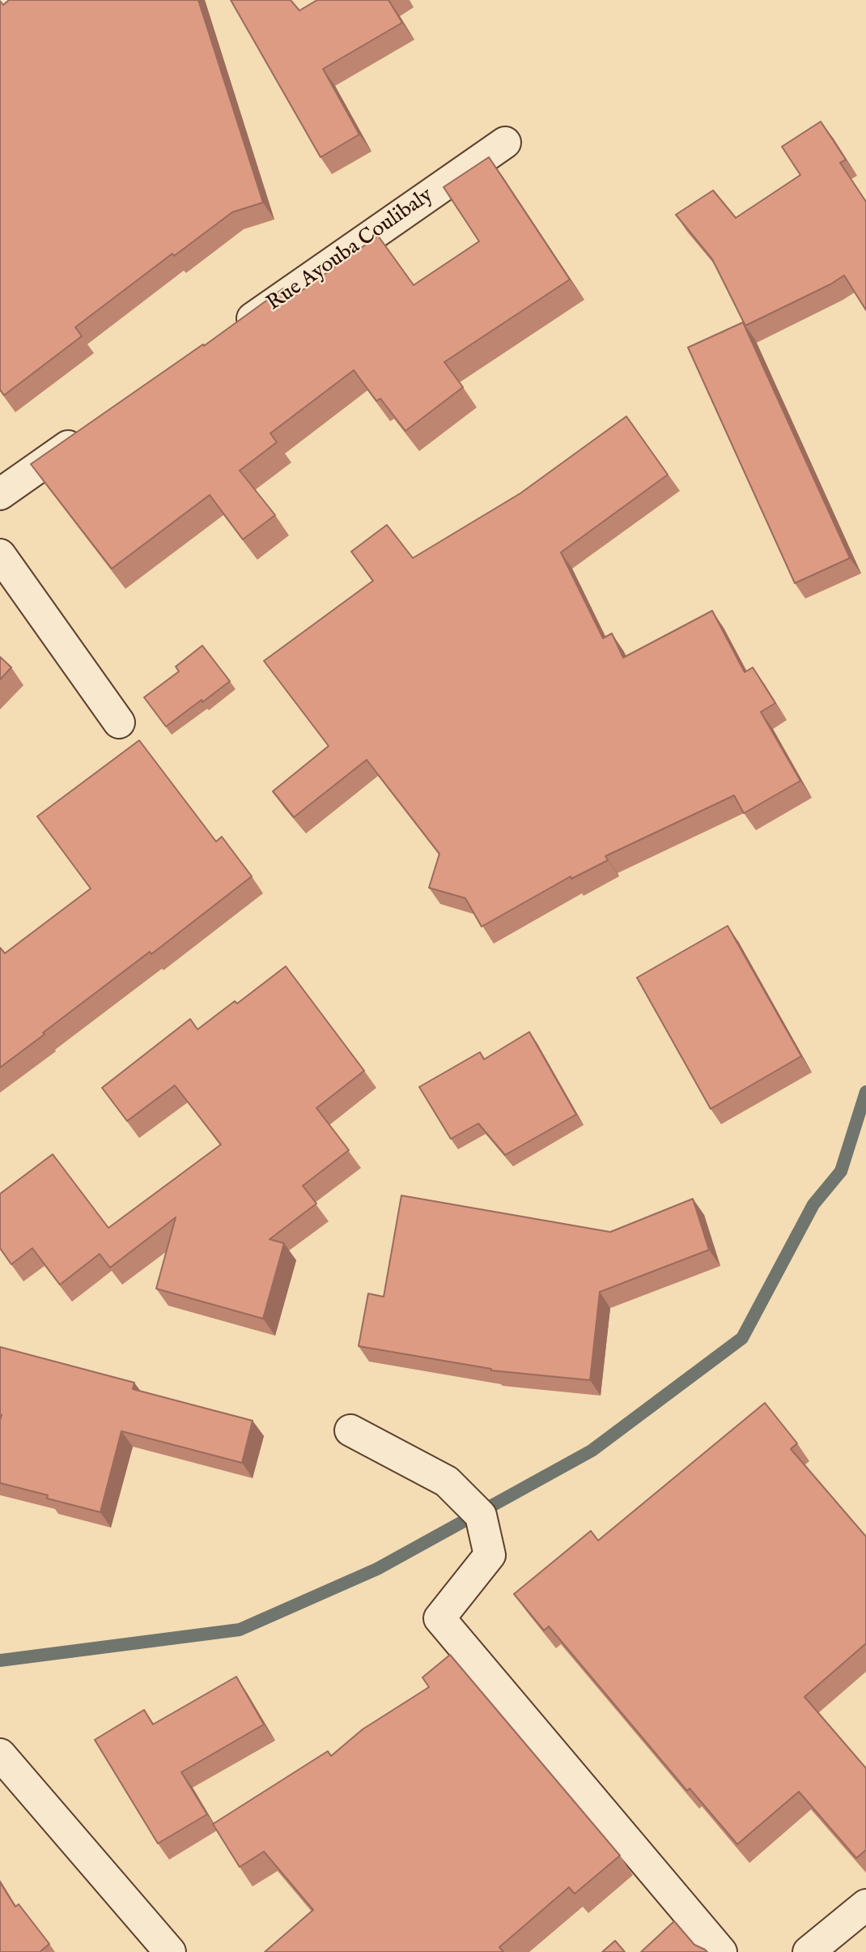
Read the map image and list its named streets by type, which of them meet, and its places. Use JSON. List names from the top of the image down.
{
  "streets": {
    "street": ["Rue Ayouba Coulibaly"]
  }
}
